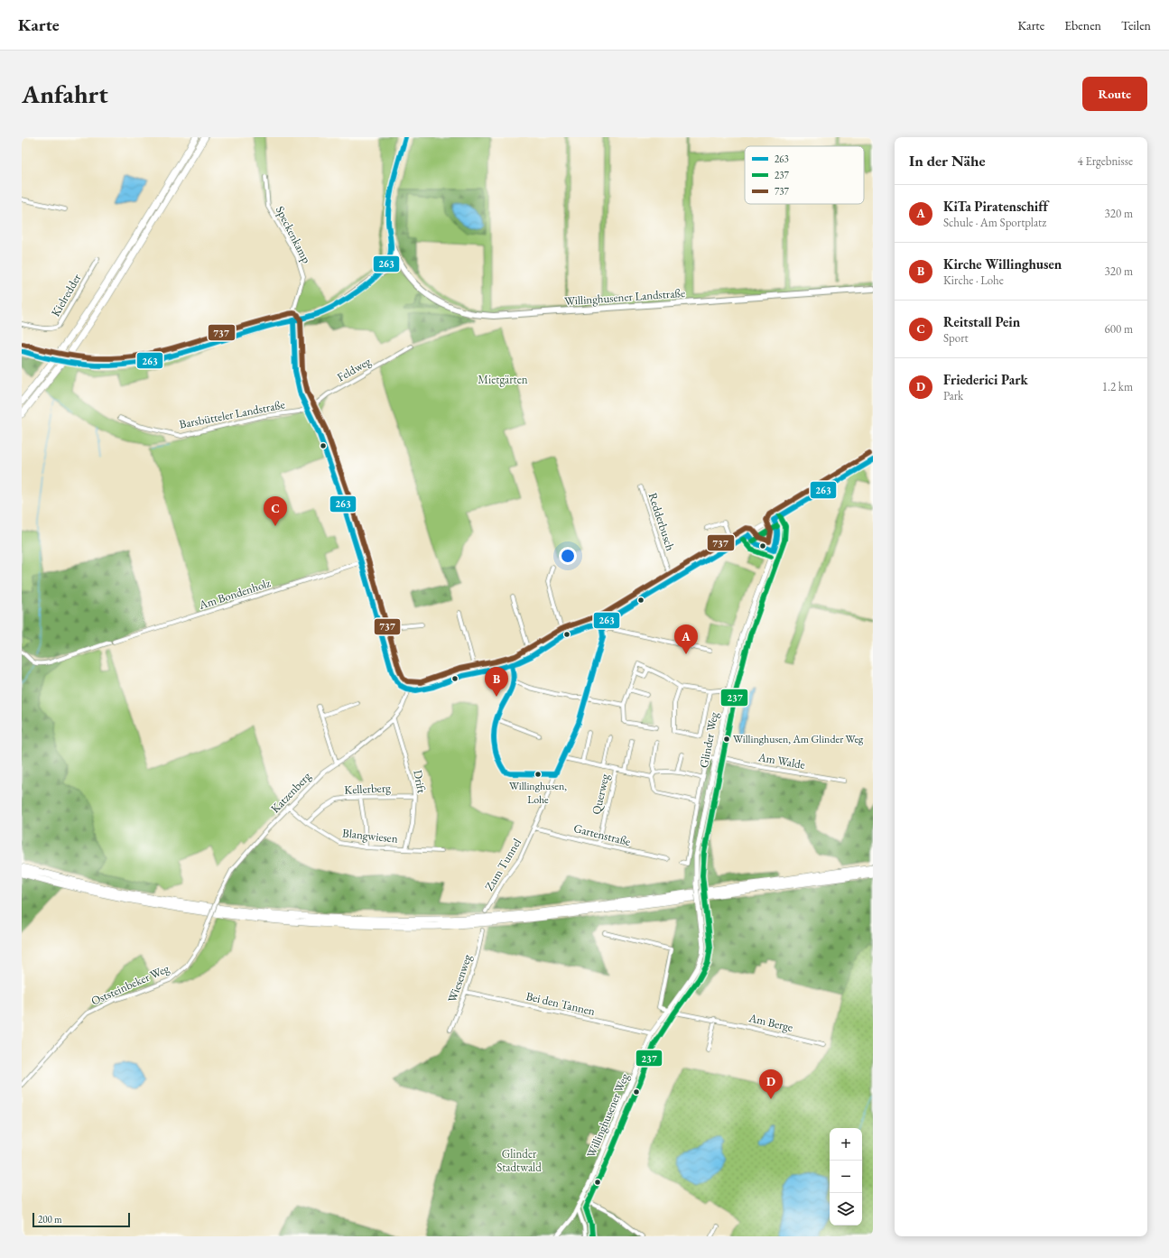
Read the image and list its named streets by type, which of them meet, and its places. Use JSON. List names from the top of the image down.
{
  "streets": {
    "main road": ["Willinghusener Landstraße"],
    "street": [
      "Speckenkamp",
      "Kielredder",
      "Feldweg",
      "Barsbütteler Landstraße",
      "Redderbusch",
      "Am Bondenholz",
      "Glinder Weg",
      "Am Walde",
      "Drift",
      "Kellerberg",
      "Katzenberg",
      "Querweg",
      "Gartenstraße",
      "Blangwiesen",
      "Zum Tunnel",
      "Wiesenweg",
      "Oststeinbeker Weg",
      "Bei den Tannen",
      "Am Berge",
      "Willinghusener Weg"
    ]
  },
  "crossings": [
    ["Speckenkamp", "Barsbütteler Landstraße"],
    ["Feldweg", "Barsbütteler Landstraße"],
    ["Barsbütteler Landstraße", "Am Bondenholz"],
    ["Barsbütteler Landstraße", "Katzenberg"],
    ["Glinder Weg", "Am Walde"],
    ["Glinder Weg", "Willinghusener Weg"],
    ["Drift", "Kellerberg"],
    ["Drift", "Katzenberg"],
    ["Drift", "Blangwiesen"],
    ["Kellerberg", "Blangwiesen"],
    ["Katzenberg", "Blangwiesen"],
    ["Katzenberg", "Oststeinbeker Weg"],
    ["Querweg", "Gartenstraße"],
    ["Gartenstraße", "Zum Tunnel"],
    ["Wiesenweg", "Bei den Tannen"],
    ["Bei den Tannen", "Willinghusener Weg"],
    ["Am Berge", "Willinghusener Weg"]
  ],
  "parks": ["Mietgärten", "Glinder Stadtwald"],
  "places": ["Willinghusen, Am Glinder Weg", "Willinghusen, Lohe"],
  "lines": ["transit line 263", "transit line 737", "transit line 237"],
  "legend": ["263", "237", "737"],
  "scale_bar": "200 m",
  "page": {
    "header": "Karte",
    "nav": ["Karte", "Ebenen", "Teilen"],
    "buttons": "Route",
    "title": "Anfahrt",
    "heading": ["In der Nähe", "4 Ergebnisse"],
    "list": [
      {
        "mark": "A",
        "name": "KiTa Piratenschiff",
        "note": "Schule · Am Sportplatz",
        "value": "320 m"
      },
      {
        "mark": "B",
        "name": "Kirche Willinghusen",
        "note": "Kirche · Lohe",
        "value": "320 m"
      },
      {
        "mark": "C",
        "name": "Reitstall Pein",
        "note": "Sport",
        "value": "600 m"
      },
      {
        "mark": "D",
        "name": "Friederici Park",
        "note": "Park",
        "value": "1.2 km"
      }
    ],
    "pins": [
      "C",
      "A",
      "B",
      "D"
    ],
    "map_buttons": ["+", "−"],
    "scale": "200 m"
  }
}
